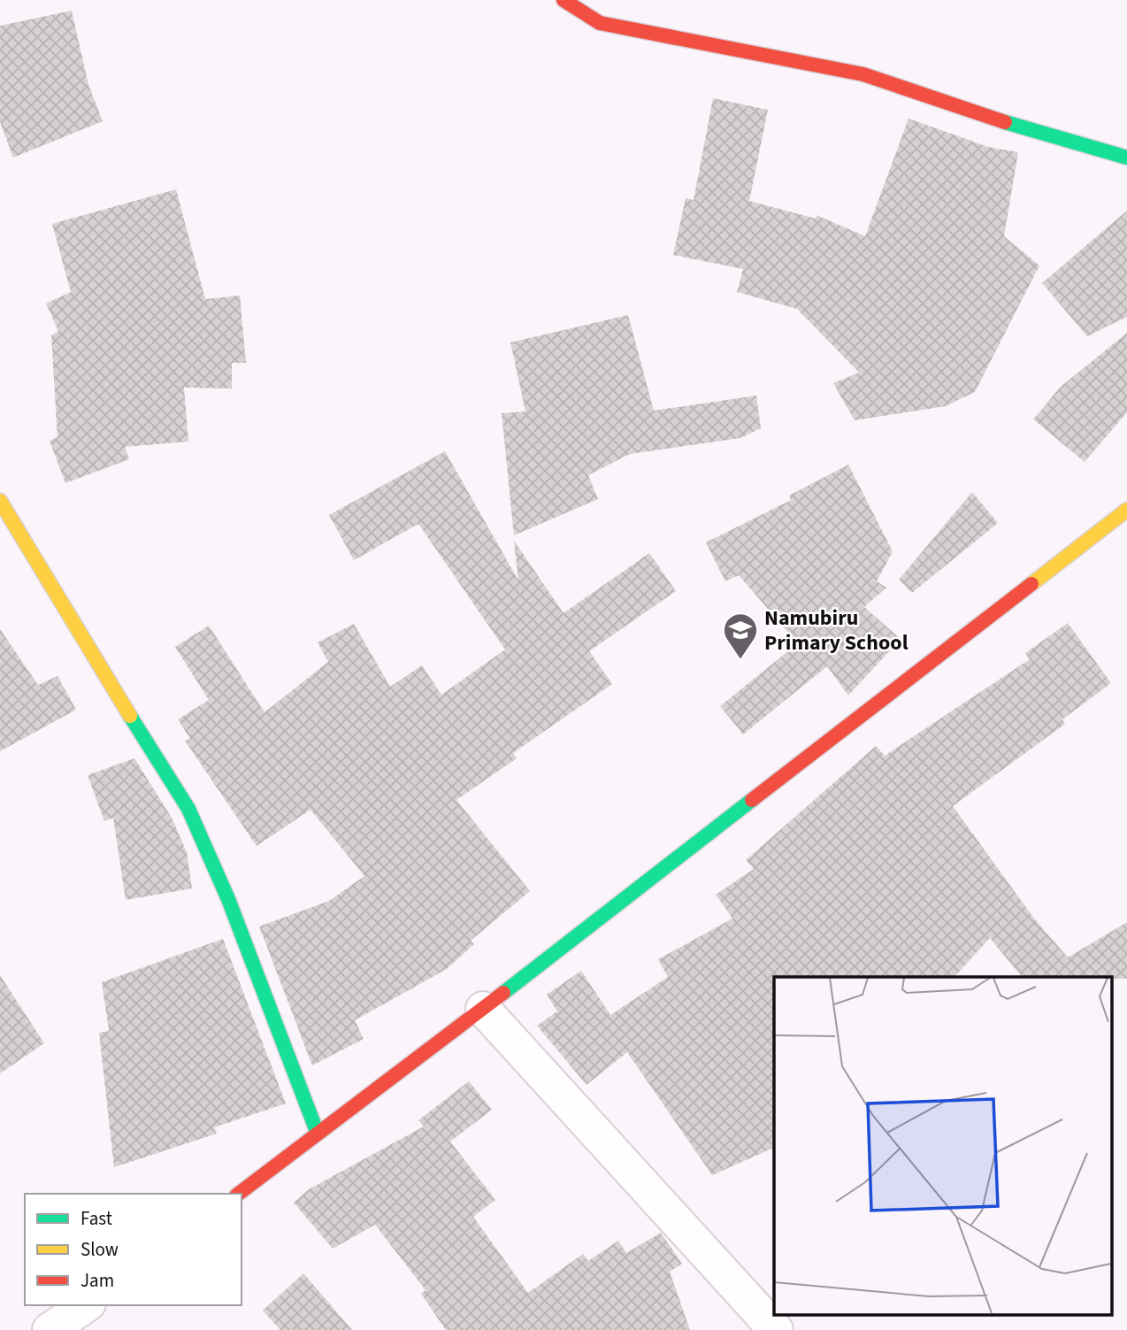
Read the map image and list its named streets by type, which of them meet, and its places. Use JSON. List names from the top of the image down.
{
  "places": {
    "school or university": ["Namubiru Primary School"]
  },
  "legend": ["Fast", "Slow", "Jam"]
}
